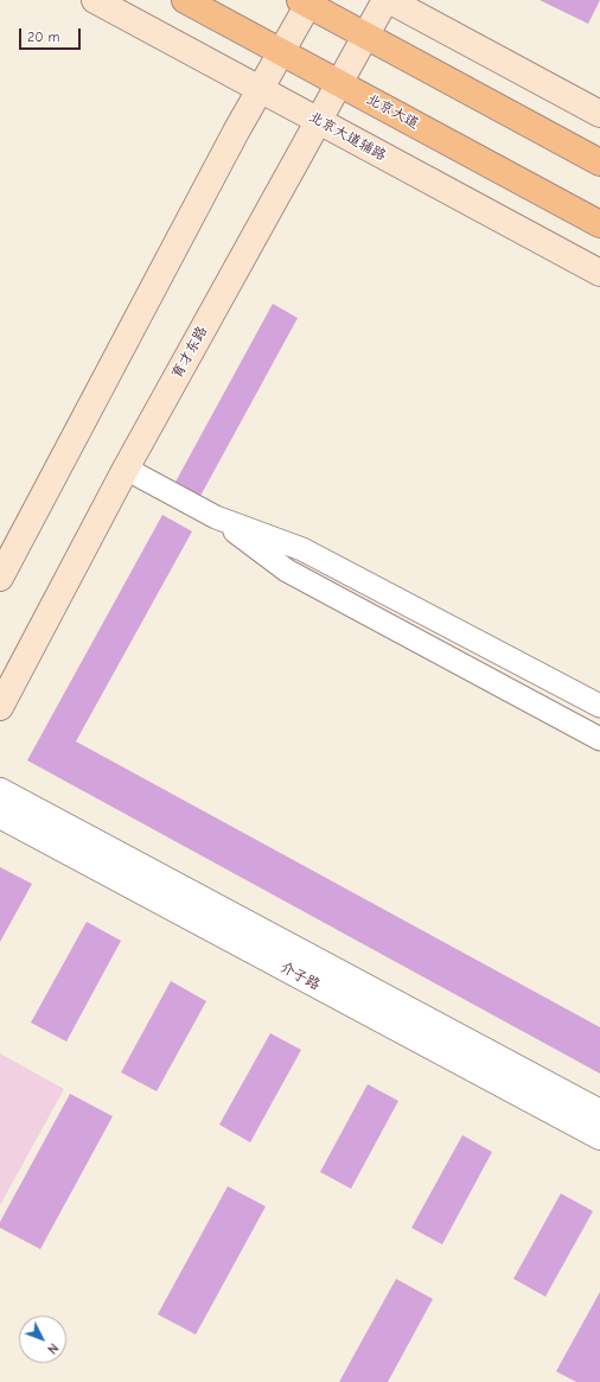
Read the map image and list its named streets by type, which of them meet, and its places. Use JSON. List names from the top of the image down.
{
  "streets": {
    "main road": ["北京大道", "北京大道辅路", "育才东路"],
    "street": ["介子路"]
  },
  "crossings": [
    ["北京大道", "育才东路"],
    ["北京大道辅路", "育才东路"]
  ],
  "scale_bar": "20 m",
  "north": "bottom right"
}
